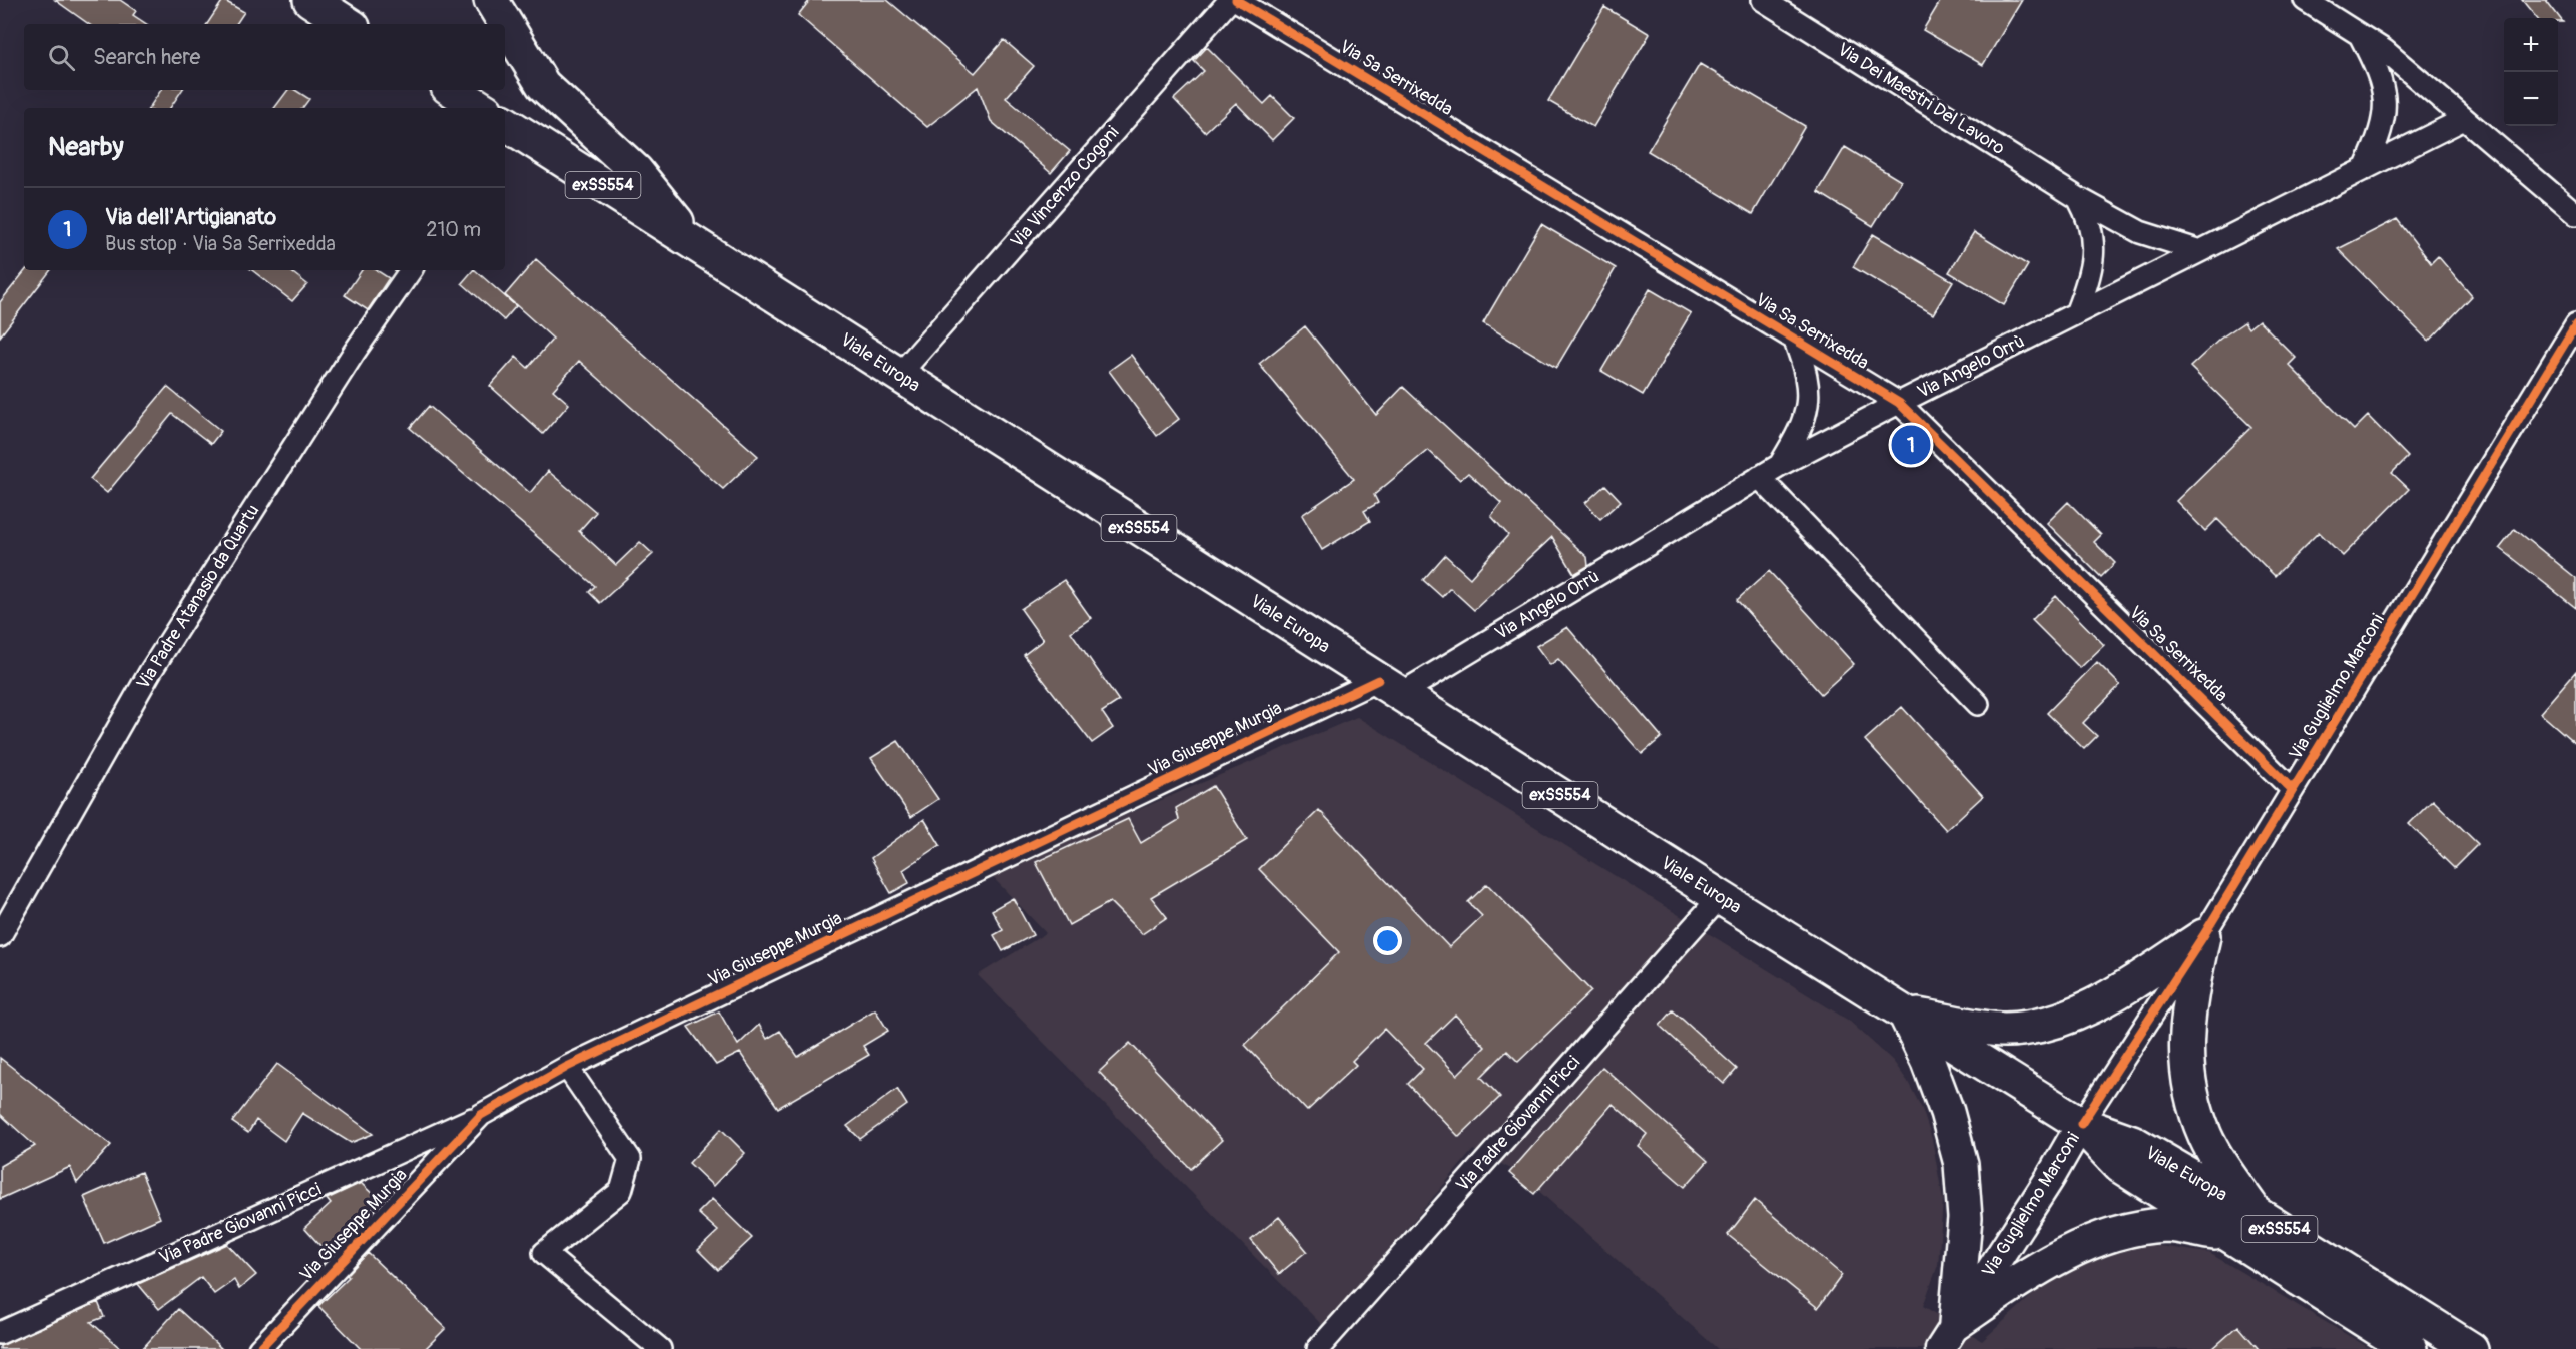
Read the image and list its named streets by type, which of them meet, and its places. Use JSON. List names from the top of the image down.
{
  "streets": {
    "main road": ["exSS554", "Viale Europa", "Via Guglielmo Marconi"],
    "street": [
      "Via Sa Serrixedda",
      "Via Dei Maestri Del Lavoro",
      "Via Vincenzo Cogoni",
      "Via Angelo Orrù",
      "Via Padre Atanasio da Quartu",
      "Via Giuseppe Murgia",
      "Via Padre Giovanni Picci"
    ]
  },
  "crossings": [
    ["Via Sa Serrixedda", "Via Angelo Orrù"],
    ["Via Sa Serrixedda", "Via Guglielmo Marconi"],
    ["Via Dei Maestri Del Lavoro", "Via Angelo Orrù"],
    ["Via Vincenzo Cogoni", "Viale Europa"],
    ["Viale Europa", "Via Angelo Orrù"],
    ["Viale Europa", "Via Guglielmo Marconi"],
    ["Viale Europa", "Via Giuseppe Murgia"],
    ["Viale Europa", "Via Padre Giovanni Picci"],
    ["Via Angelo Orrù", "Via Giuseppe Murgia"],
    ["Via Giuseppe Murgia", "Via Padre Giovanni Picci"]
  ],
  "page": {
    "map_buttons": ["+", "−"],
    "search": "Search here",
    "heading": "Nearby",
    "list": [
      {
        "mark": "1",
        "name": "Via dell'Artigianato",
        "note": "Bus stop · Via Sa Serrixedda",
        "value": "210 m"
      }
    ],
    "pins": "1"
  }
}
